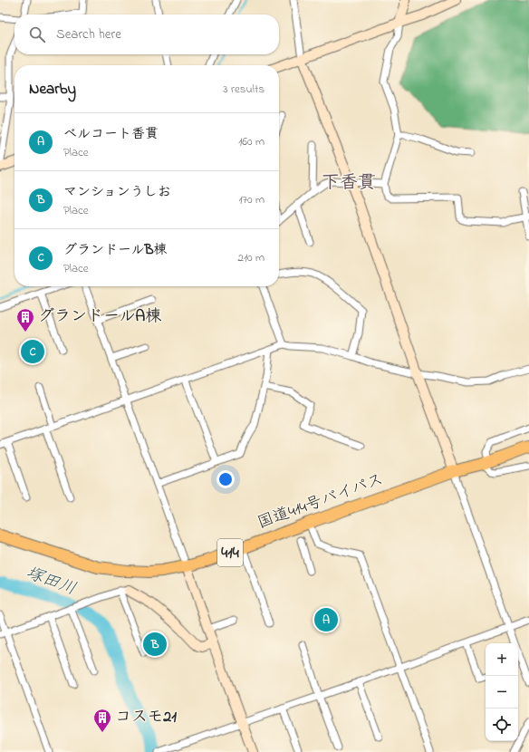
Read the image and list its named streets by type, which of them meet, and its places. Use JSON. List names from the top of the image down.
{
  "streets": {
    "highway": ["国道414号バイパス", "414"]
  },
  "districts": ["下香貫"],
  "water": ["塚田川"],
  "places": {
    "building": ["グランドールA棟", "コスモ21"]
  },
  "page": {
    "search": "Search here",
    "heading": ["Nearby", "3 results"],
    "list": [
      {
        "mark": "A",
        "name": "ベルコート香貫",
        "note": "Place",
        "value": "160 m"
      },
      {
        "mark": "B",
        "name": "マンションうしお",
        "note": "Place",
        "value": "170 m"
      },
      {
        "mark": "C",
        "name": "グランドールB棟",
        "note": "Place",
        "value": "210 m"
      }
    ],
    "pins": ["C", "A", "B"],
    "map_buttons": ["+", "−"]
  }
}
